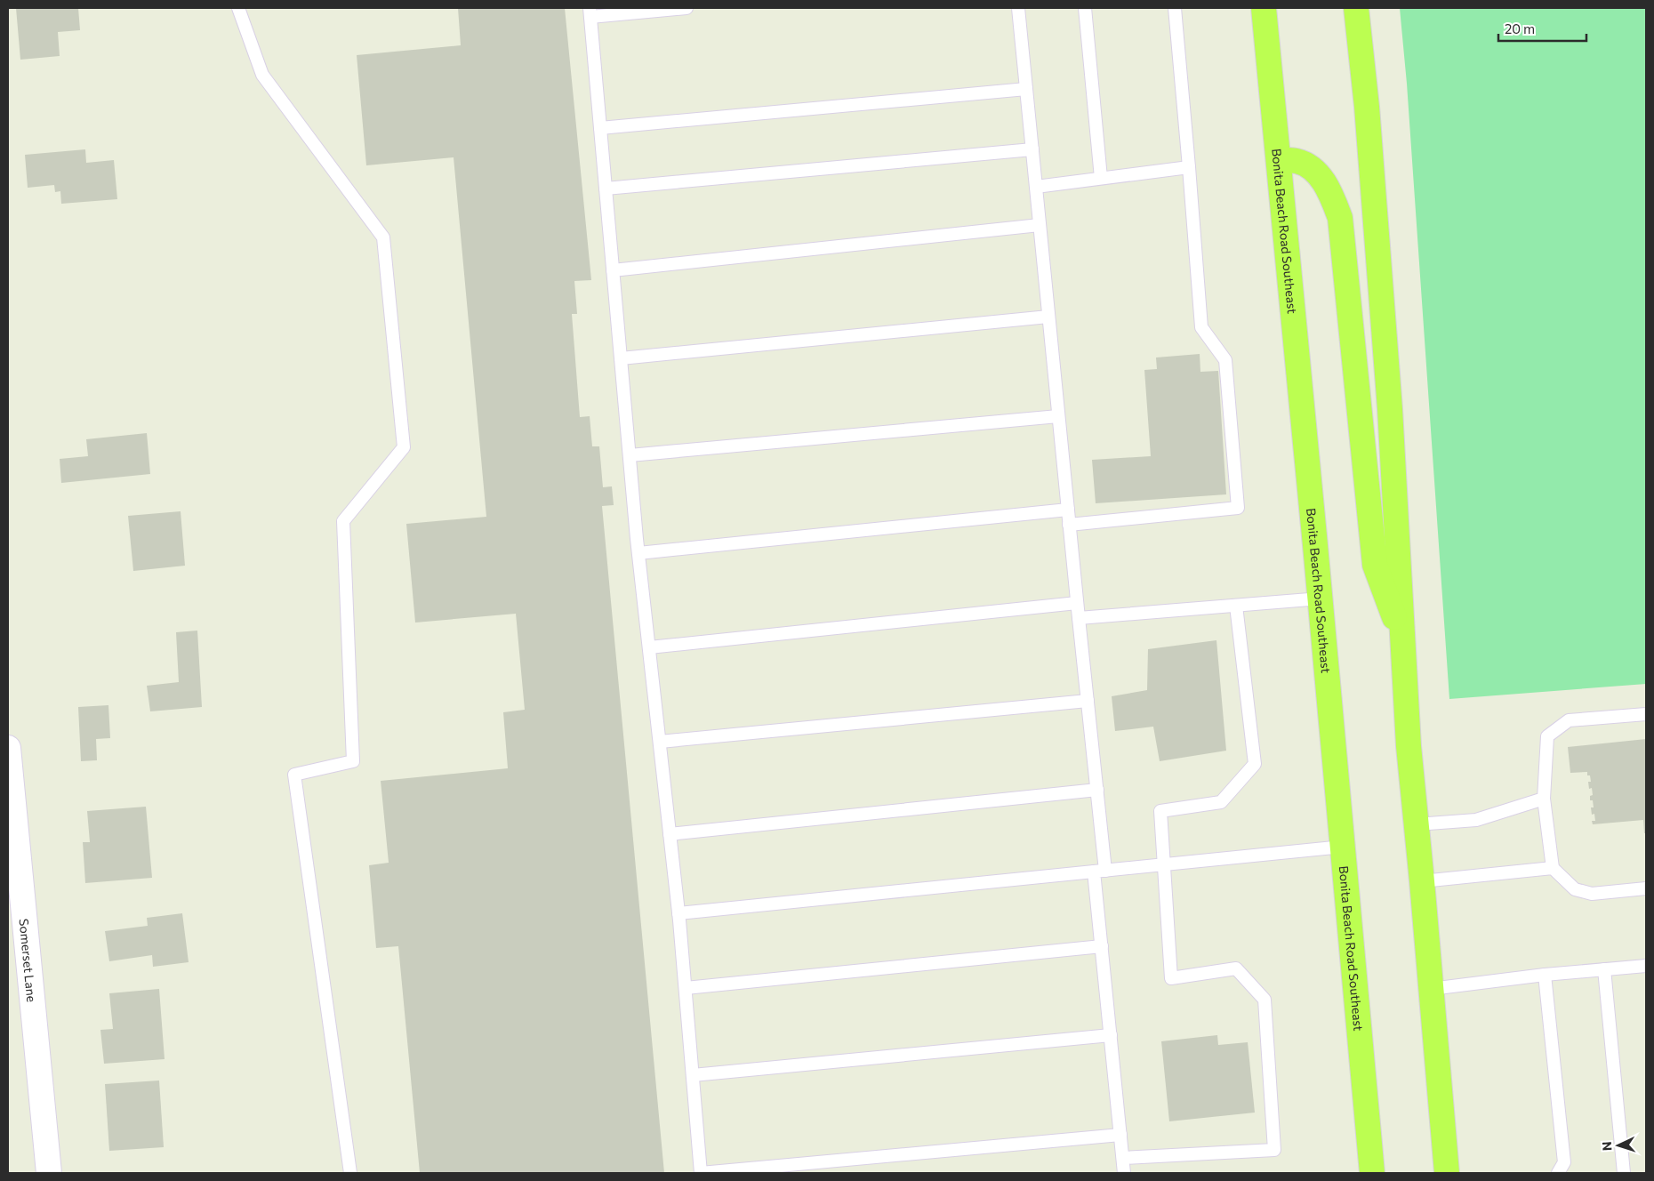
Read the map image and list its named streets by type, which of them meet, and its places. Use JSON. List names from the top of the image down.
{
  "streets": {
    "main road": ["Bonita Beach Road Southeast"],
    "street": ["Somerset Lane"]
  },
  "scale_bar": "20 m",
  "north": "left"
}
